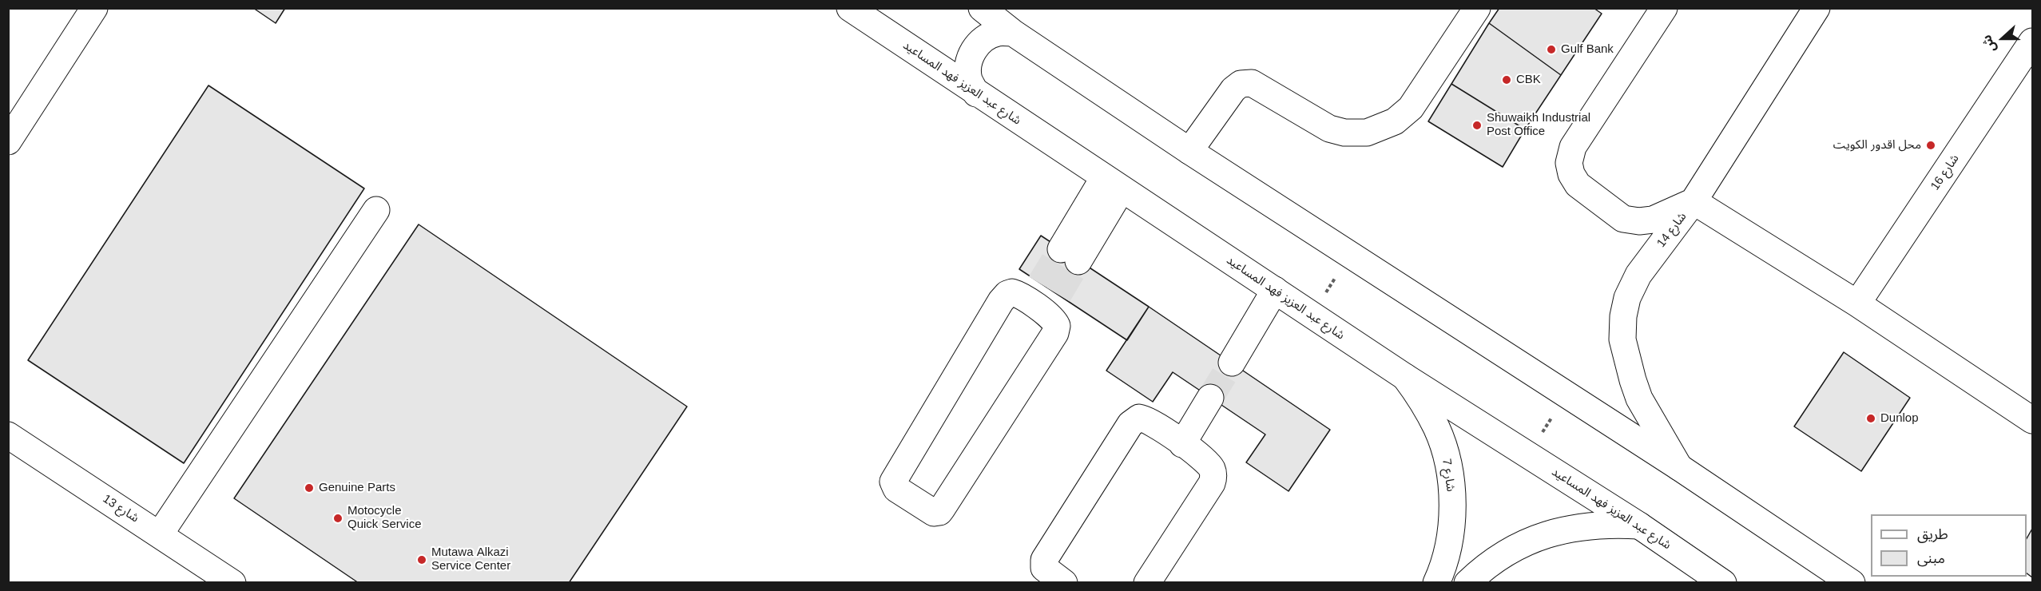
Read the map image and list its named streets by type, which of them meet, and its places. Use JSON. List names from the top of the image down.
{
  "streets": {
    "street": [
      "شارع عبد العزيز فهد المساعيد",
      "شارع 16",
      "شارع 14",
      "شارع 7",
      "شارع 13"
    ]
  },
  "crossings": [
    ["شارع عبد العزيز فهد المساعيد", "شارع 7"]
  ],
  "places": [
    "Gulf Bank",
    "CBK",
    "Shuwaikh Industrial Post Office",
    "محل اقدور الكويت",
    "Dunlop",
    "Genuine Parts",
    "Motocycle Quick Service",
    "Mutawa Alkazi Service Center"
  ],
  "legend": ["طريق", "مبنى"],
  "north": "left"
}
